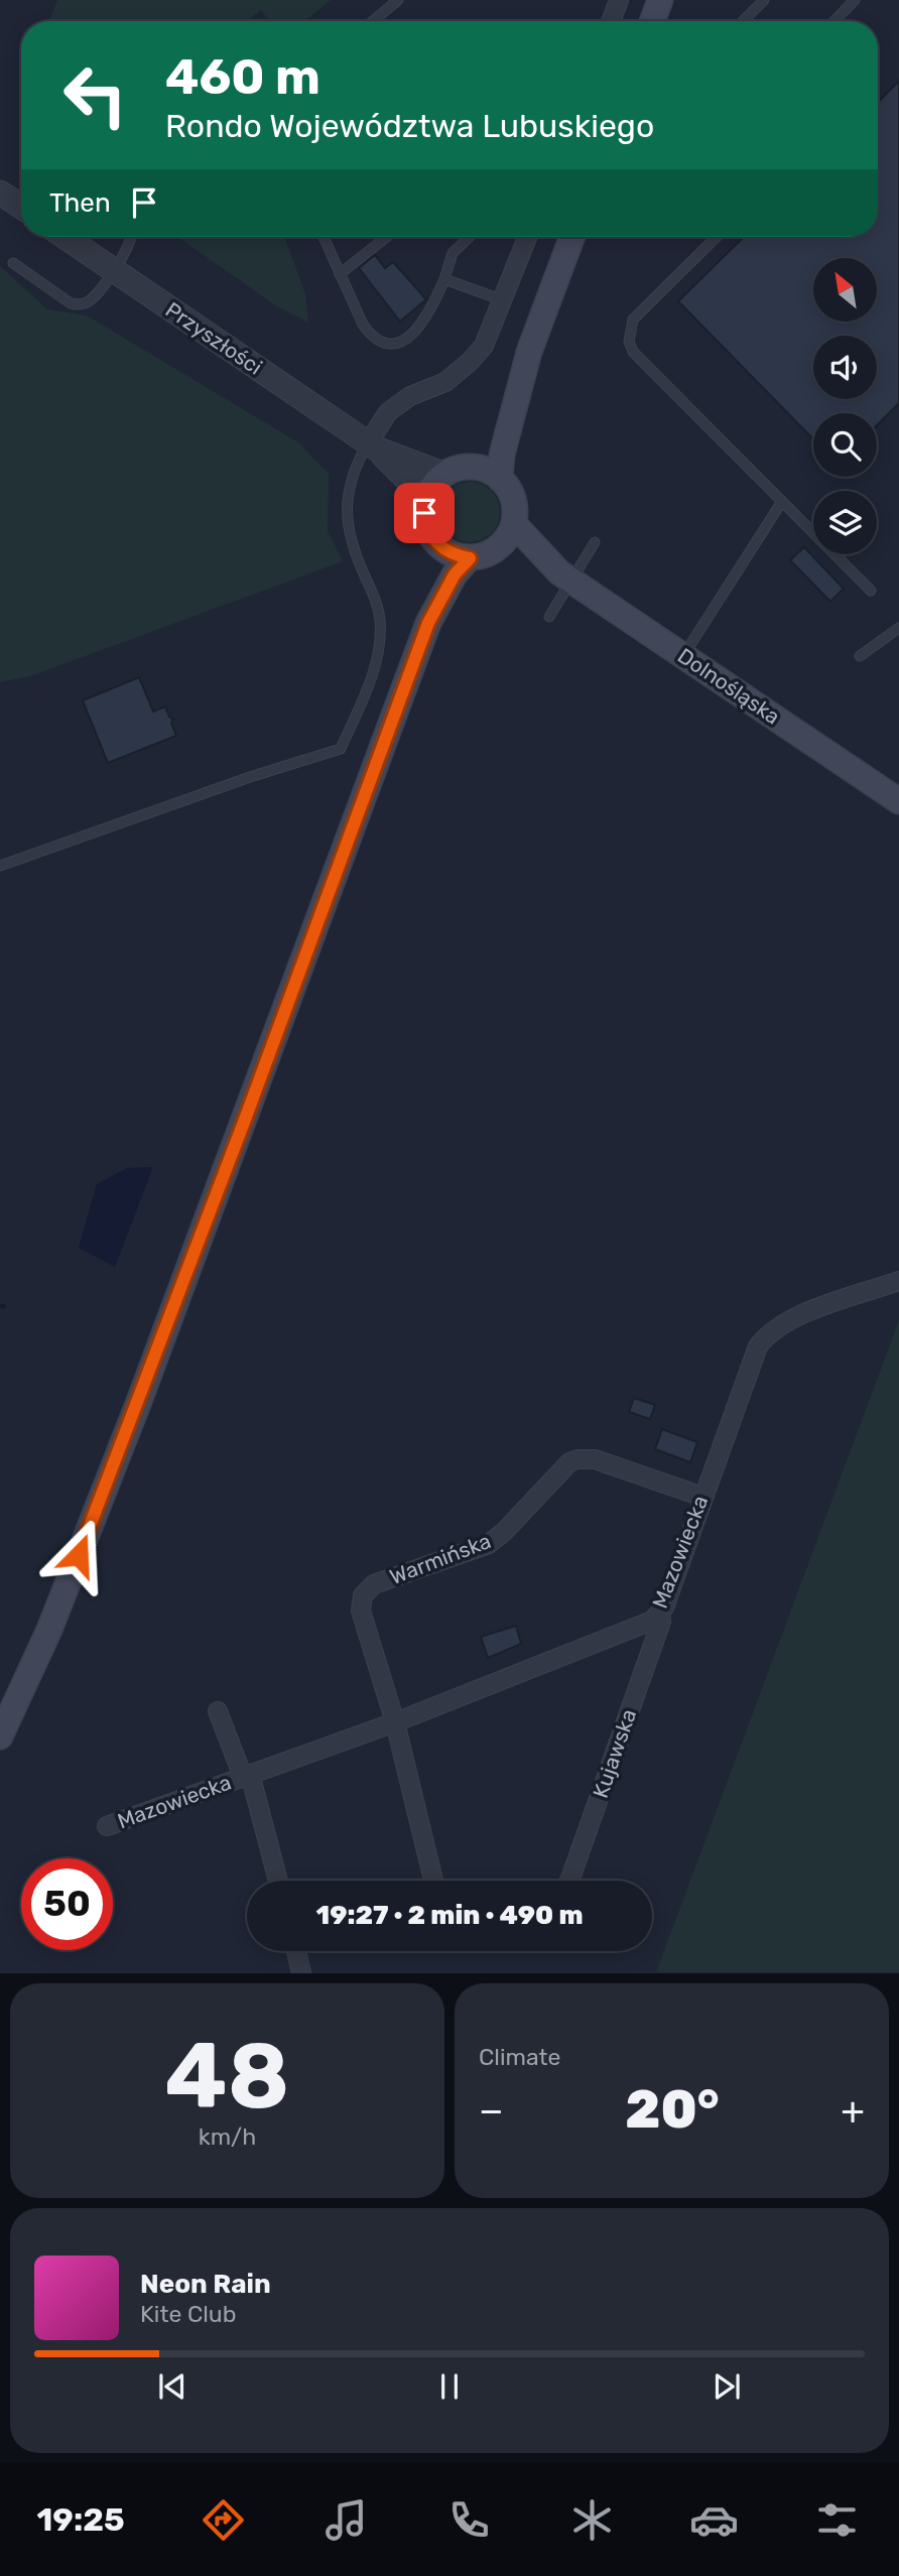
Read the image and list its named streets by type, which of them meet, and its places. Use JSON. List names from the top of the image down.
{
  "streets": {
    "main road": ["Dolnośląska"],
    "street": [
      "Przyszłości",
      "Mazowiecka",
      "Warmińska",
      "Kujawska"
    ]
  },
  "crossings": [
    ["Przyszłości", "Dolnośląska"],
    ["Mazowiecka", "Warmińska"],
    ["Mazowiecka", "Kujawska"]
  ],
  "north": "top left",
  "page": {
    "turn": ["460 m", "Rondo Województwa Lubuskiego"],
    "then": "Then",
    "limit": "50",
    "trip": "19:27 · 2 min · 490 m",
    "tile": [
      ["48", "km/h"],
      "Climate"
    ],
    "heat": ["−", "20°", "+"],
    "song": ["Neon Rain", "Kite Club"],
    "tabs": "19:25"
  }
}
